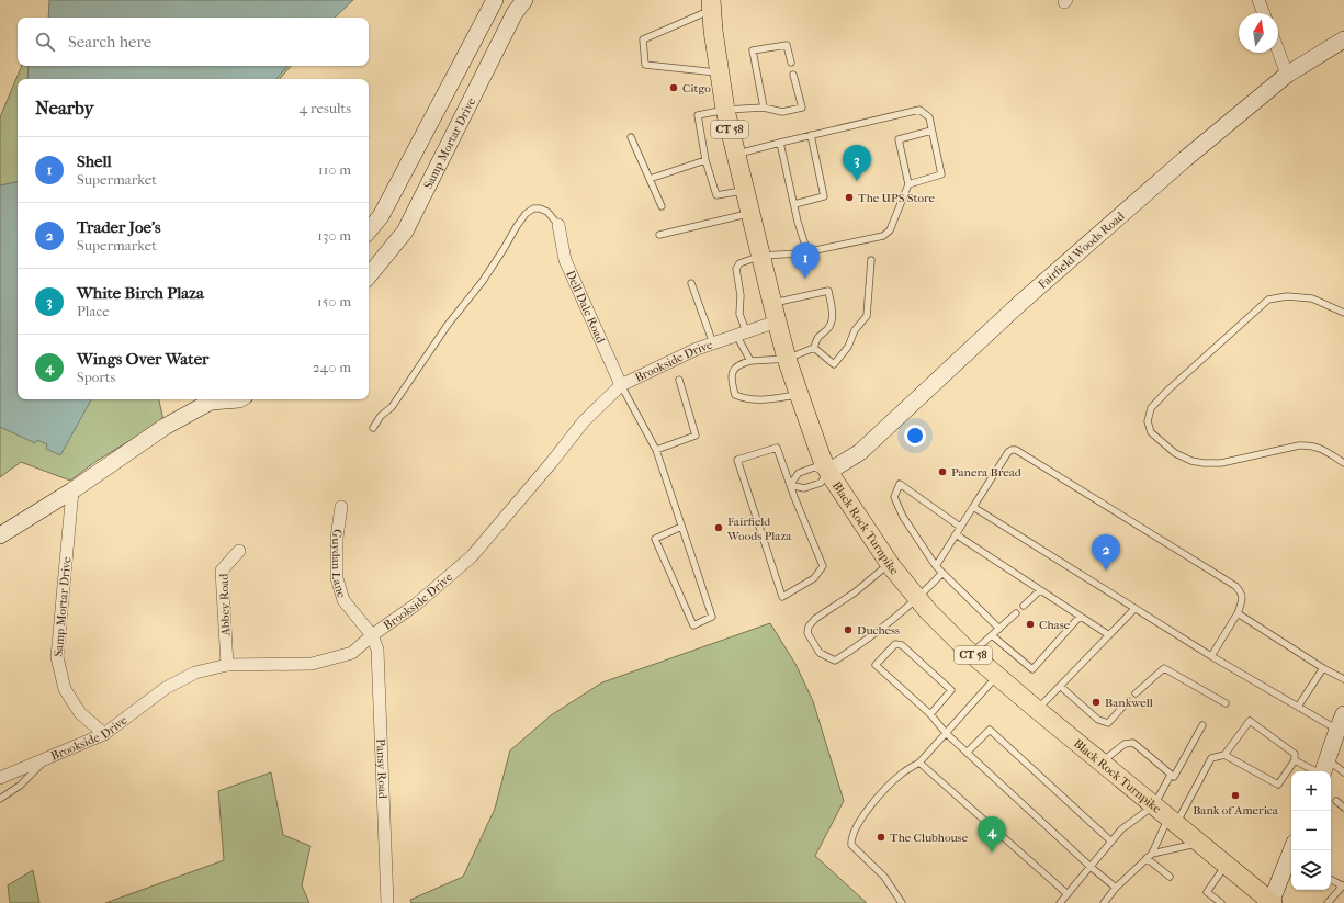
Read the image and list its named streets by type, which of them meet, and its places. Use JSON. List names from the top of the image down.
{
  "streets": {
    "main road": [
      "CT 58",
      "Samp Mortar Drive",
      "Fairfield Woods Road",
      "Black Rock Turnpike"
    ],
    "street": [
      "Dell Dale Road",
      "Brookside Drive",
      "Guydan Lane",
      "Abbey Road",
      "Pansy Road"
    ]
  },
  "crossings": [
    ["Samp Mortar Drive", "Brookside Drive"],
    ["Fairfield Woods Road", "Black Rock Turnpike"],
    ["Dell Dale Road", "Brookside Drive"],
    ["Brookside Drive", "Black Rock Turnpike"],
    ["Brookside Drive", "Guydan Lane"],
    ["Brookside Drive", "Abbey Road"],
    ["Brookside Drive", "Pansy Road"],
    ["Guydan Lane", "Pansy Road"]
  ],
  "places": [
    "Citgo",
    "The UPS Store",
    "Panera Bread",
    "Fairfield Woods Plaza",
    "Chase",
    "Duchess",
    "Bankwell",
    "Bank of America",
    "The Clubhouse"
  ],
  "north": "top",
  "page": {
    "search": "Search here",
    "heading": ["Nearby", "4 results"],
    "list": [
      {
        "mark": "1",
        "name": "Shell",
        "note": "Supermarket",
        "value": "110 m"
      },
      {
        "mark": "2",
        "name": "Trader Joe's",
        "note": "Supermarket",
        "value": "130 m"
      },
      {
        "mark": "3",
        "name": "White Birch Plaza",
        "note": "Place",
        "value": "150 m"
      },
      {
        "mark": "4",
        "name": "Wings Over Water",
        "note": "Sports",
        "value": "240 m"
      }
    ],
    "pins": [
      "3",
      "1",
      "2",
      "4"
    ],
    "map_buttons": ["+", "−"]
  }
}
